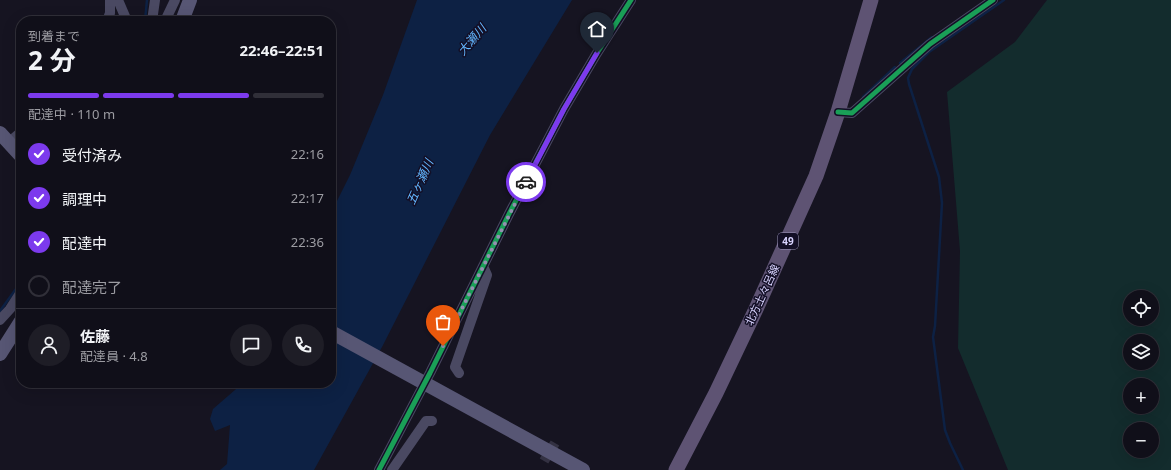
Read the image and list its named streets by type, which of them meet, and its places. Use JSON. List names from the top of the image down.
{
  "streets": {
    "main road": ["49", "北方土々呂線"]
  },
  "water": ["大瀬川", "五ヶ瀬川"],
  "page": {
    "heading": ["2 分", "到着まで", "22:46–22:51"],
    "panel": ["佐藤", "配達員 · 4.8"],
    "bar": "配達中 · 110 m",
    "list": [
      ["受付済み", "22:16"],
      ["調理中", "22:17"],
      ["配達中", "22:36"],
      "配達完了"
    ],
    "map_buttons": ["+", "−"]
  }
}
